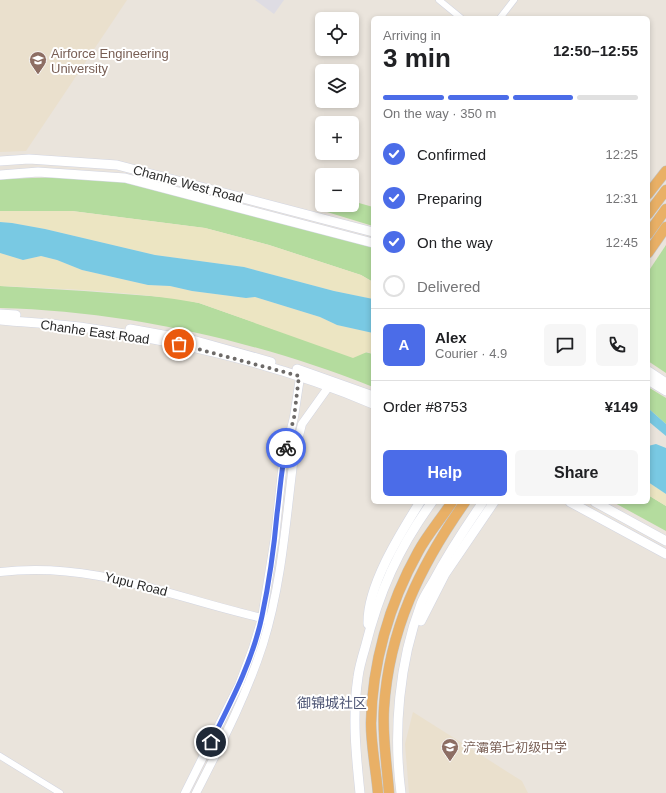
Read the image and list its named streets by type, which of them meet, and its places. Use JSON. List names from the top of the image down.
{
  "streets": {
    "main road": ["Chanhe West Road", "Chanhe East Road"],
    "street": ["Yupu Road"]
  },
  "districts": ["御锦城社区"],
  "places": {
    "school or university": ["Airforce Engineering University", "浐灞第七初级中学"]
  },
  "page": {
    "map_buttons": ["+", "−"],
    "heading": ["3 min", "Arriving in", "12:50–12:55"],
    "panel": [
      "Alex",
      "Courier · 4.9",
      "Order #8753",
      "¥149"
    ],
    "bar": "On the way · 350 m",
    "list": [
      ["Confirmed", "12:25"],
      ["Preparing", "12:31"],
      ["On the way", "12:45"],
      "Delivered"
    ],
    "round": "A",
    "buttons": ["Help", "Share"]
  }
}
